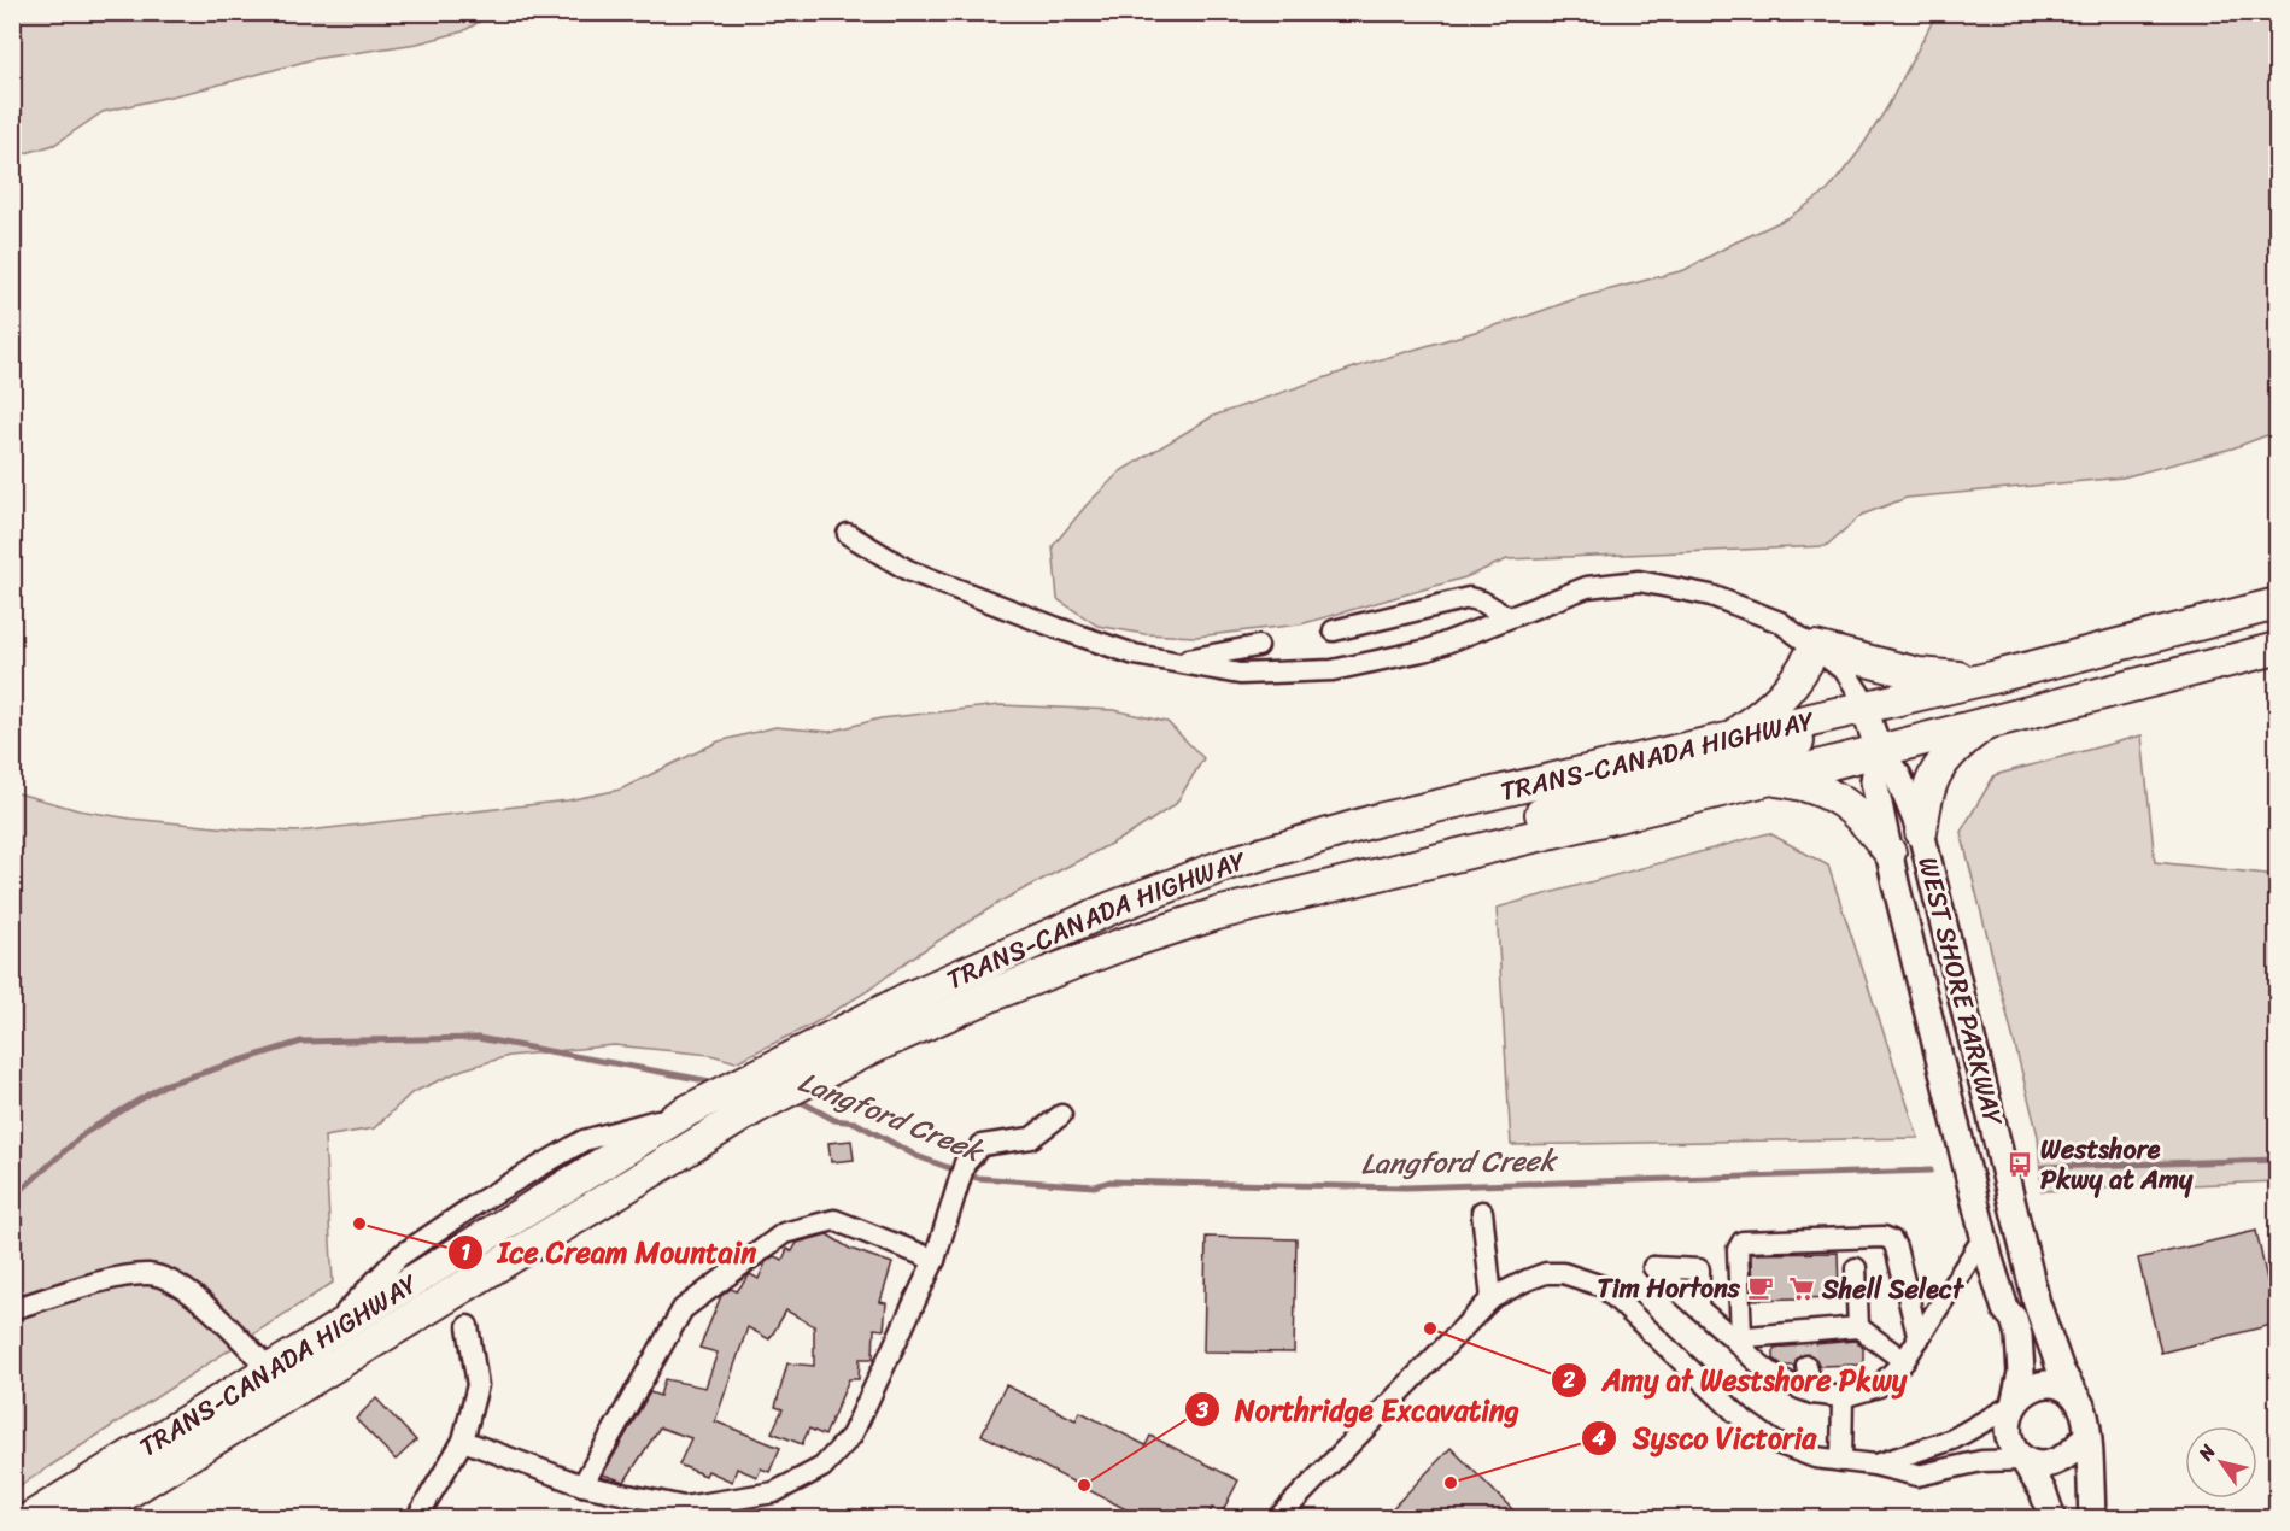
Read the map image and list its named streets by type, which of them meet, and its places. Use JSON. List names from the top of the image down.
{
  "streets": {
    "highway": ["TRANS-CANADA HIGHWAY"],
    "main road": ["WEST SHORE PARKWAY"]
  },
  "crossings": [
    ["TRANS-CANADA HIGHWAY", "WEST SHORE PARKWAY"]
  ],
  "water": ["Langford Creek"],
  "places": {
    "bus stop": ["Westshore Pkwy at Amy"],
    "other": [
      "Ice Cream Mountain",
      "Amy at Westshore Pkwy",
      "Sysco Victoria",
      "Northridge Excavating"
    ],
    "cafe": ["Tim Hortons"],
    "supermarket": ["Shell Select"]
  },
  "north": "top left"
}
